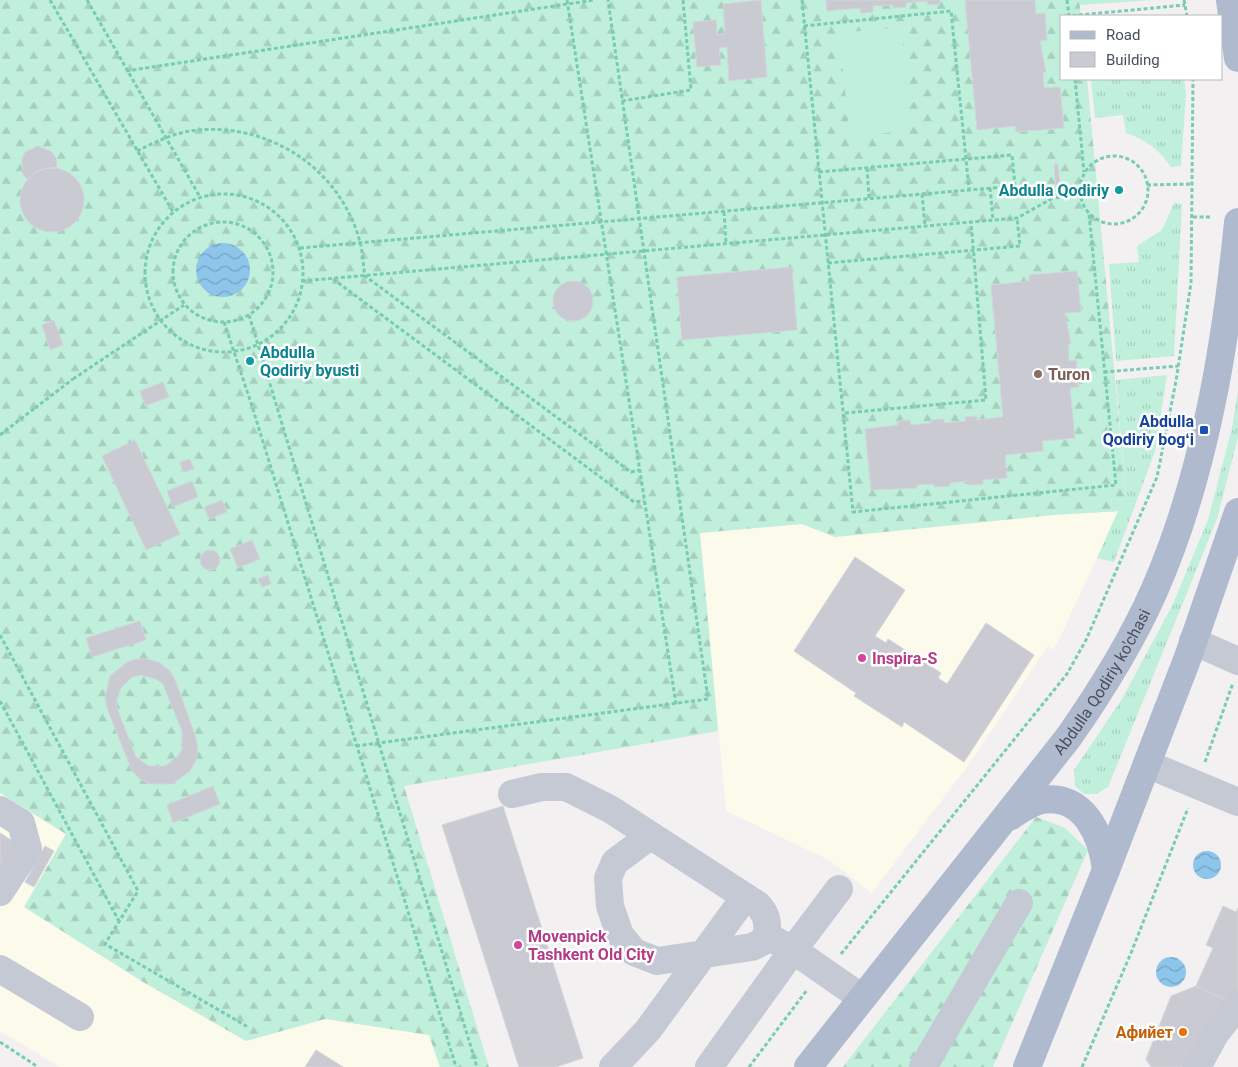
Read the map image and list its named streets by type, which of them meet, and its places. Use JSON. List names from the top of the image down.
{
  "streets": {
    "main road": ["Abdulla Qodiriy ko'chasi"]
  },
  "places": {
    "other": [
      "Abdulla Qodiriy",
      "Abdulla Qodiriy byusti",
      "Turon",
      "Inspira-S",
      "Movenpick Tashkent Old City",
      "Афийет"
    ],
    "transit": ["Abdulla Qodiriy bogʻi"]
  },
  "legend": ["Road", "Building"]
}
